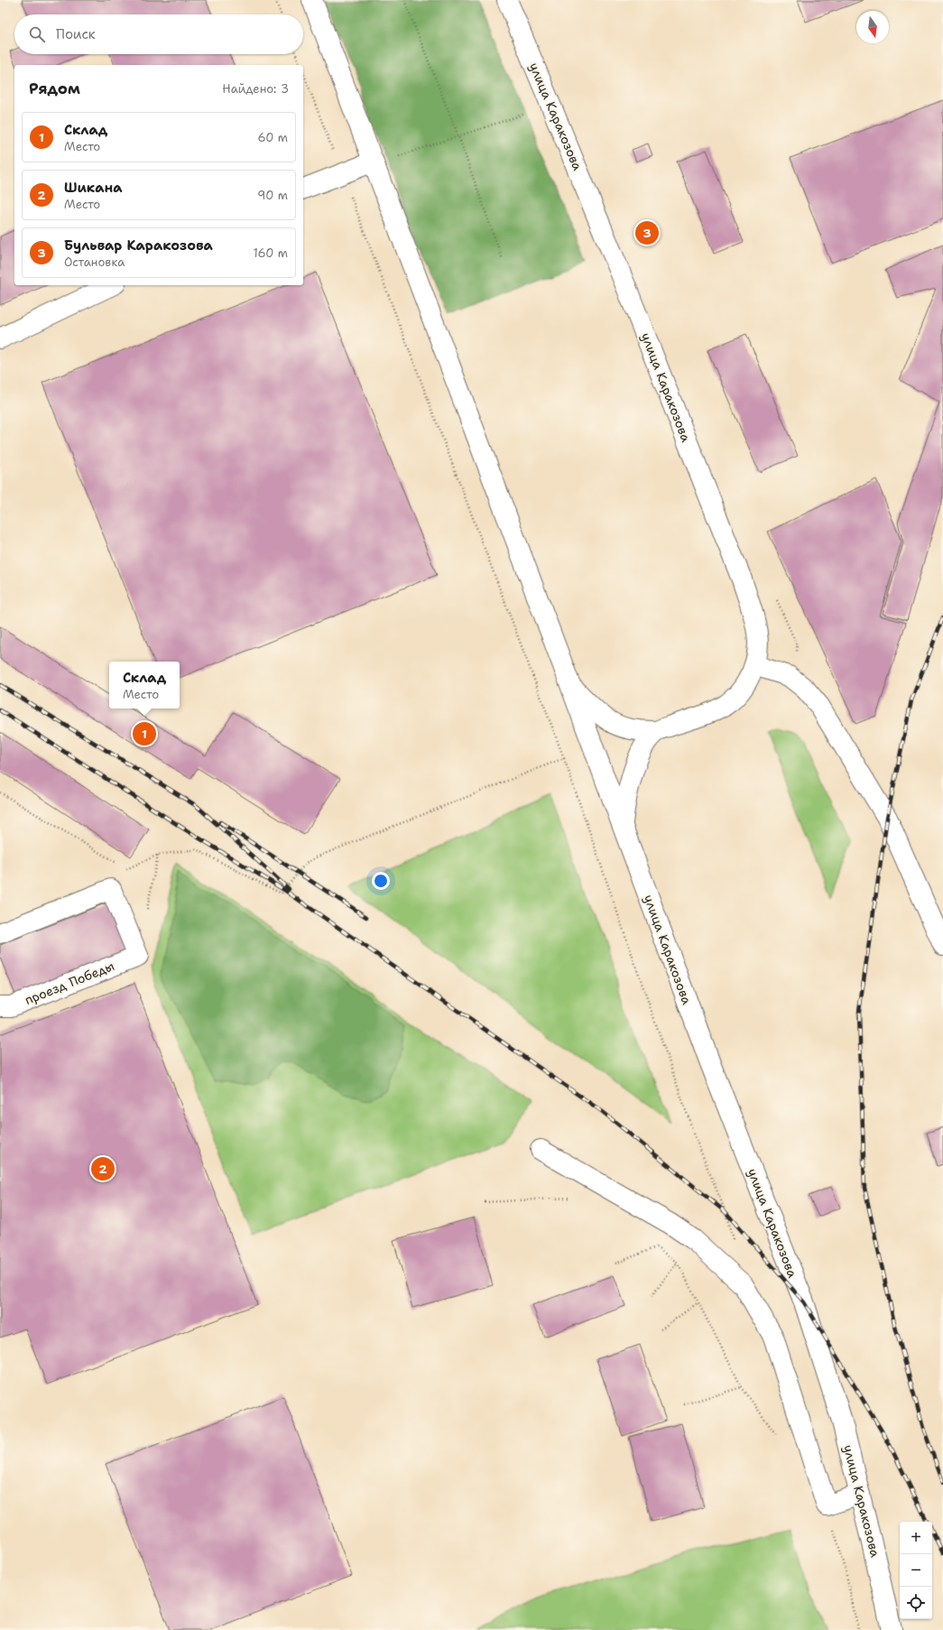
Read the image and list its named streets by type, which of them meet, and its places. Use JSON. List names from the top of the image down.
{
  "streets": {
    "main road": ["улица Каракозова", "проезд Победы"]
  },
  "north": "bottom",
  "page": {
    "search": "Поиск",
    "heading": ["Рядом", "Найдено: 3"],
    "list": [
      {
        "mark": "1",
        "name": "Склад",
        "note": "Место",
        "value": "60 m"
      },
      {
        "mark": "2",
        "name": "Шикана",
        "note": "Место",
        "value": "90 m"
      },
      {
        "mark": "3",
        "name": "Бульвар Каракозова",
        "note": "Остановка",
        "value": "160 m"
      }
    ],
    "pins": ["3", "1", "2"],
    "popup": ["Склад", "Место"],
    "map_buttons": ["+", "−"]
  }
}
